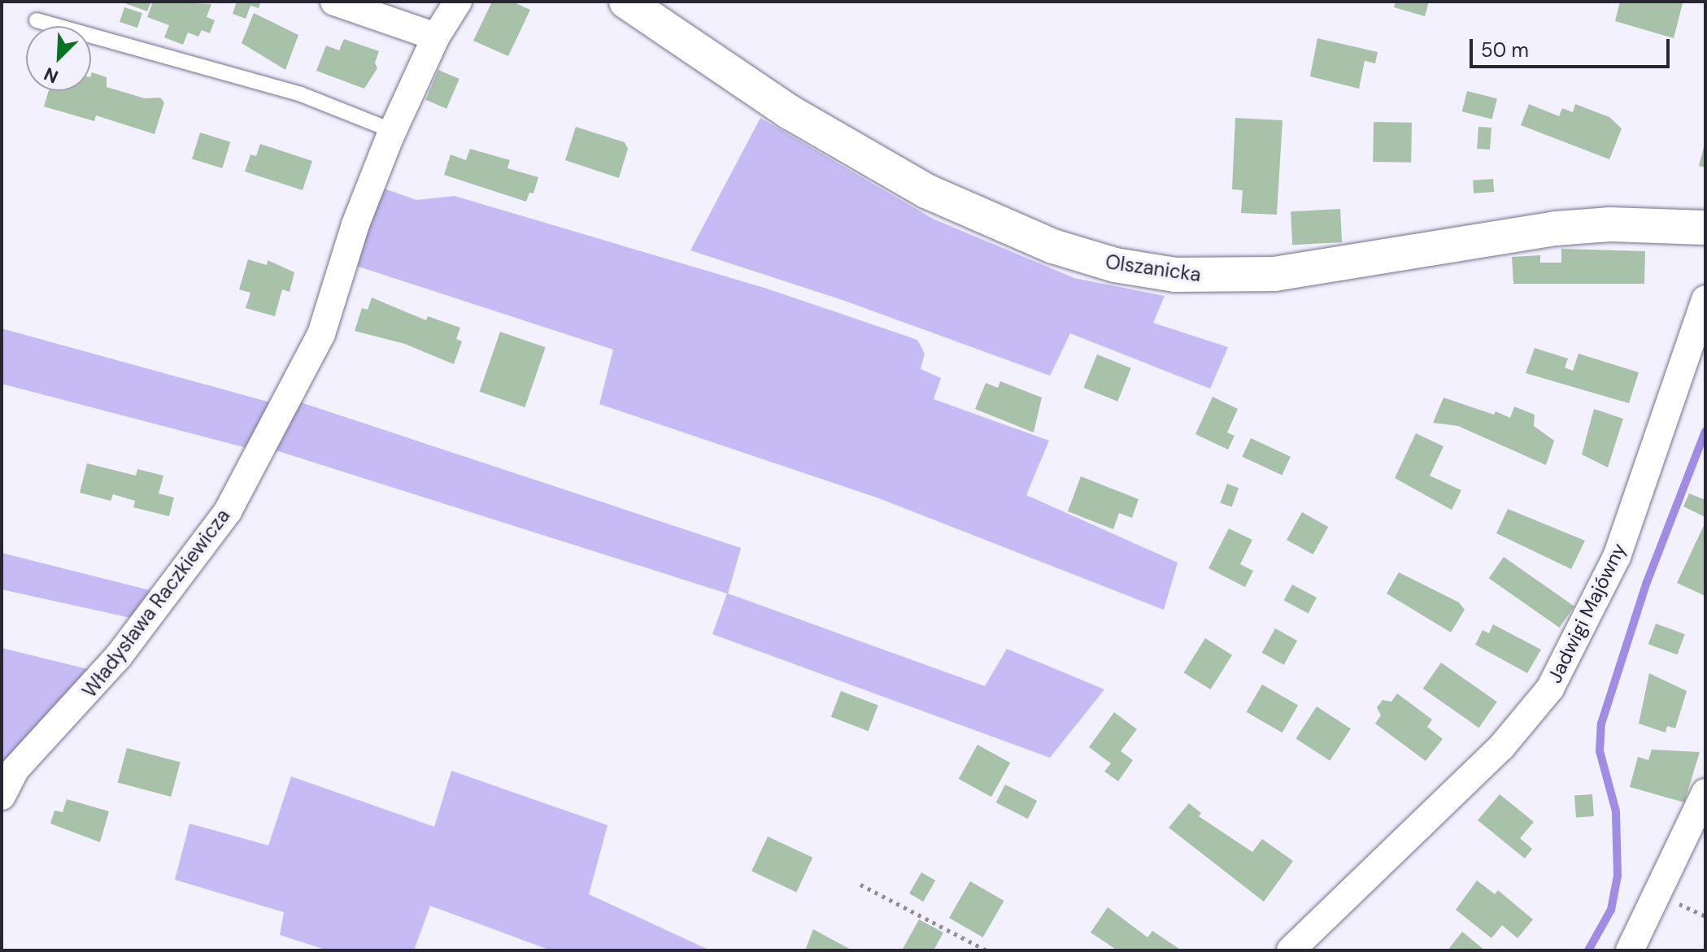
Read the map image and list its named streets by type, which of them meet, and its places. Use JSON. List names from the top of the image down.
{
  "streets": {
    "street": ["Olszanicka", "Władysława Raczkiewicza", "Jadwigi Majówny"]
  },
  "scale_bar": "50 m",
  "north": "bottom left"
}
